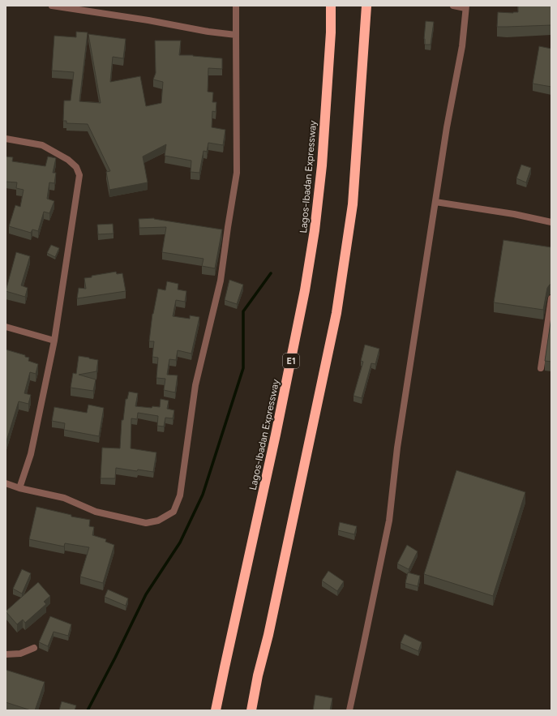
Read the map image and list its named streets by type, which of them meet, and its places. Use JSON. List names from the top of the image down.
{
  "streets": {
    "highway": ["Lagos-Ibadan Expressway", "E1"]
  }
}
